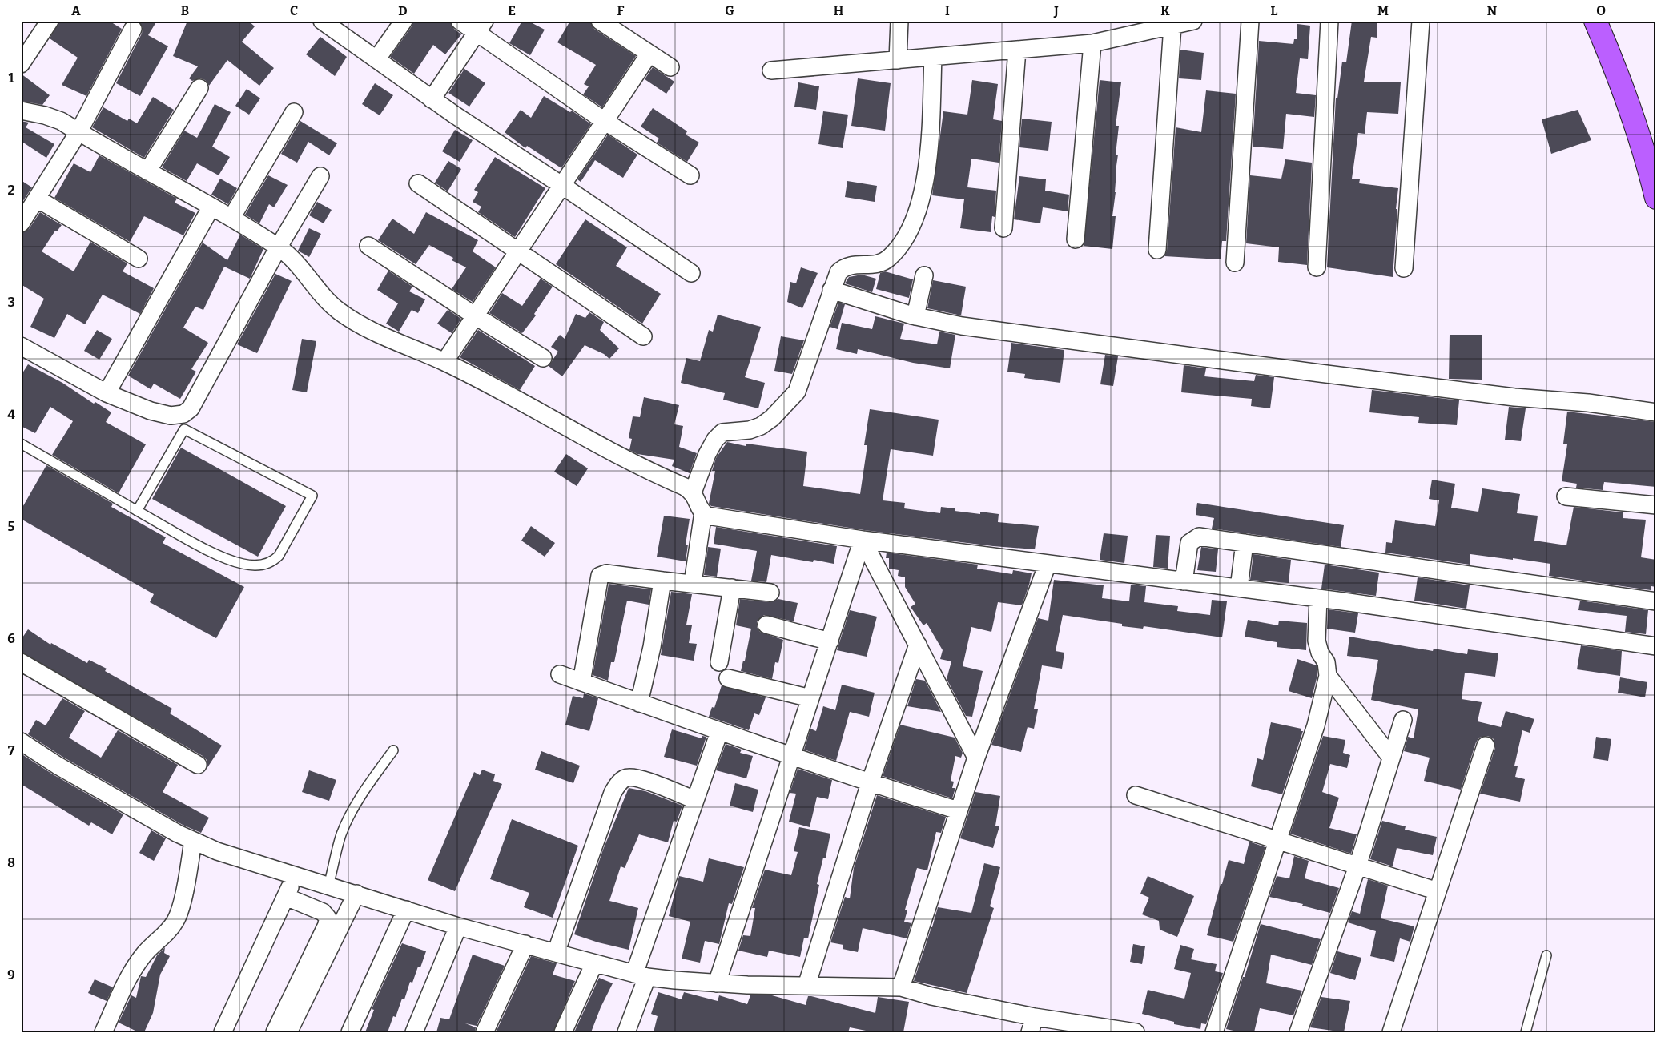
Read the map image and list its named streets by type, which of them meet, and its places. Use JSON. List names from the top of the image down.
{
  "grid": {
    "columns": [
      "A",
      "B",
      "C",
      "D",
      "E",
      "F",
      "G",
      "H",
      "I",
      "J",
      "K",
      "L",
      "M",
      "N",
      "O"
    ],
    "rows": [
      "1",
      "2",
      "3",
      "4",
      "5",
      "6",
      "7",
      "8",
      "9"
    ]
  }
}
